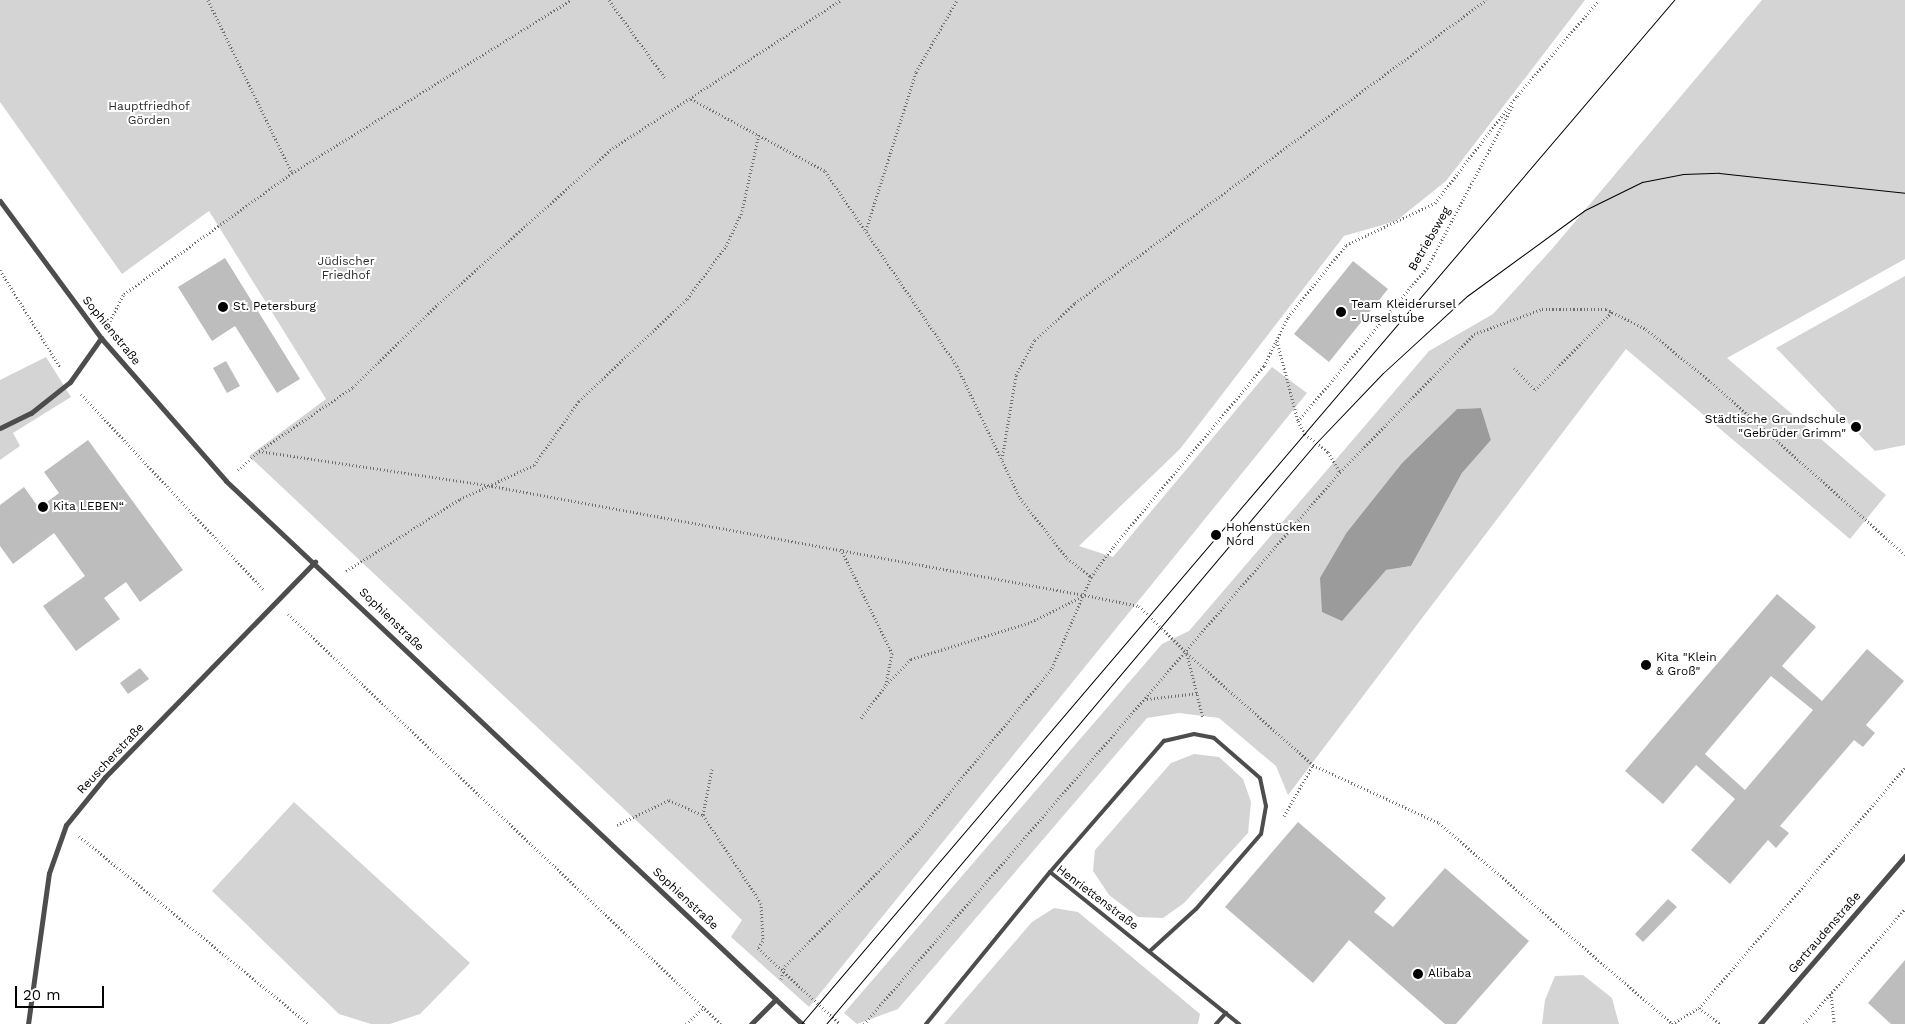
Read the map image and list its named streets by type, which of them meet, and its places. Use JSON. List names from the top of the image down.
{
  "streets": {
    "street": ["Sophienstraße", "Reuscherstraße", "Gertraudenstraße"],
    "lane": ["Henriettenstraße"],
    "path": ["Betriebsweg"]
  },
  "crossings": [
    ["Sophienstraße", "Reuscherstraße"]
  ],
  "parks": ["Hauptfriedhof Görden", "Jüdischer Friedhof"],
  "places": [
    "St. Petersburg",
    "Team Kleiderursel - Urselstube",
    "Städtische Grundschule \"Gebrüder Grimm\"",
    "Kita LEBEN“",
    "Hohenstücken Nord",
    "Kita \"Klein & Groß\"",
    "Alibaba"
  ],
  "scale_bar": "20 m"
}
